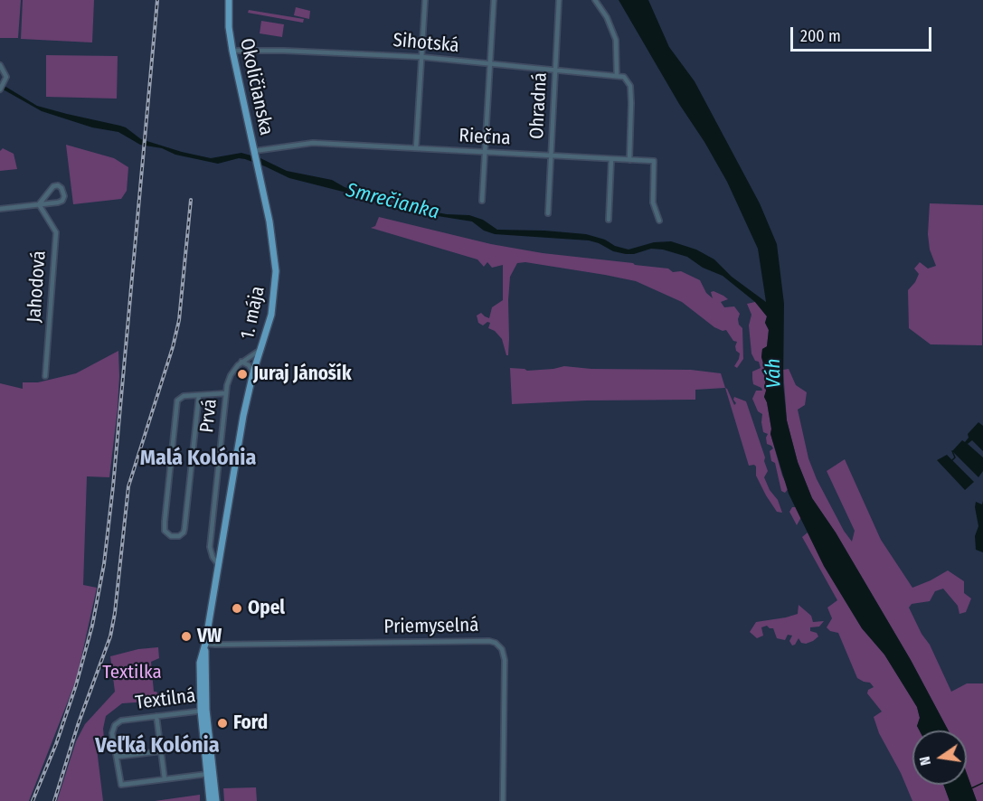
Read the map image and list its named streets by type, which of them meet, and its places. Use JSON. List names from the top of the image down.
{
  "streets": {
    "main road": ["Okoličianska", "1. mája"],
    "street": [
      "Sihotská",
      "Ohradná",
      "Riečna",
      "Jahodová",
      "Prvá",
      "Priemyselná",
      "Textilná"
    ]
  },
  "crossings": [
    ["Sihotská", "Okoličianska"],
    ["Sihotská", "Ohradná"],
    ["Okoličianska", "Riečna"],
    ["Okoličianska", "1. mája"],
    ["Ohradná", "Riečna"],
    ["1. mája", "Prvá"],
    ["1. mája", "Priemyselná"],
    ["1. mája", "Textilná"]
  ],
  "districts": ["Malá Kolónia", "Veľká Kolónia"],
  "water": ["Smrečianka", "Váh"],
  "parks": ["Textilka"],
  "places": [
    "Juraj Jánošík",
    "Opel",
    "VW",
    "Ford"
  ],
  "scale_bar": "200 m",
  "north": "left"
}
